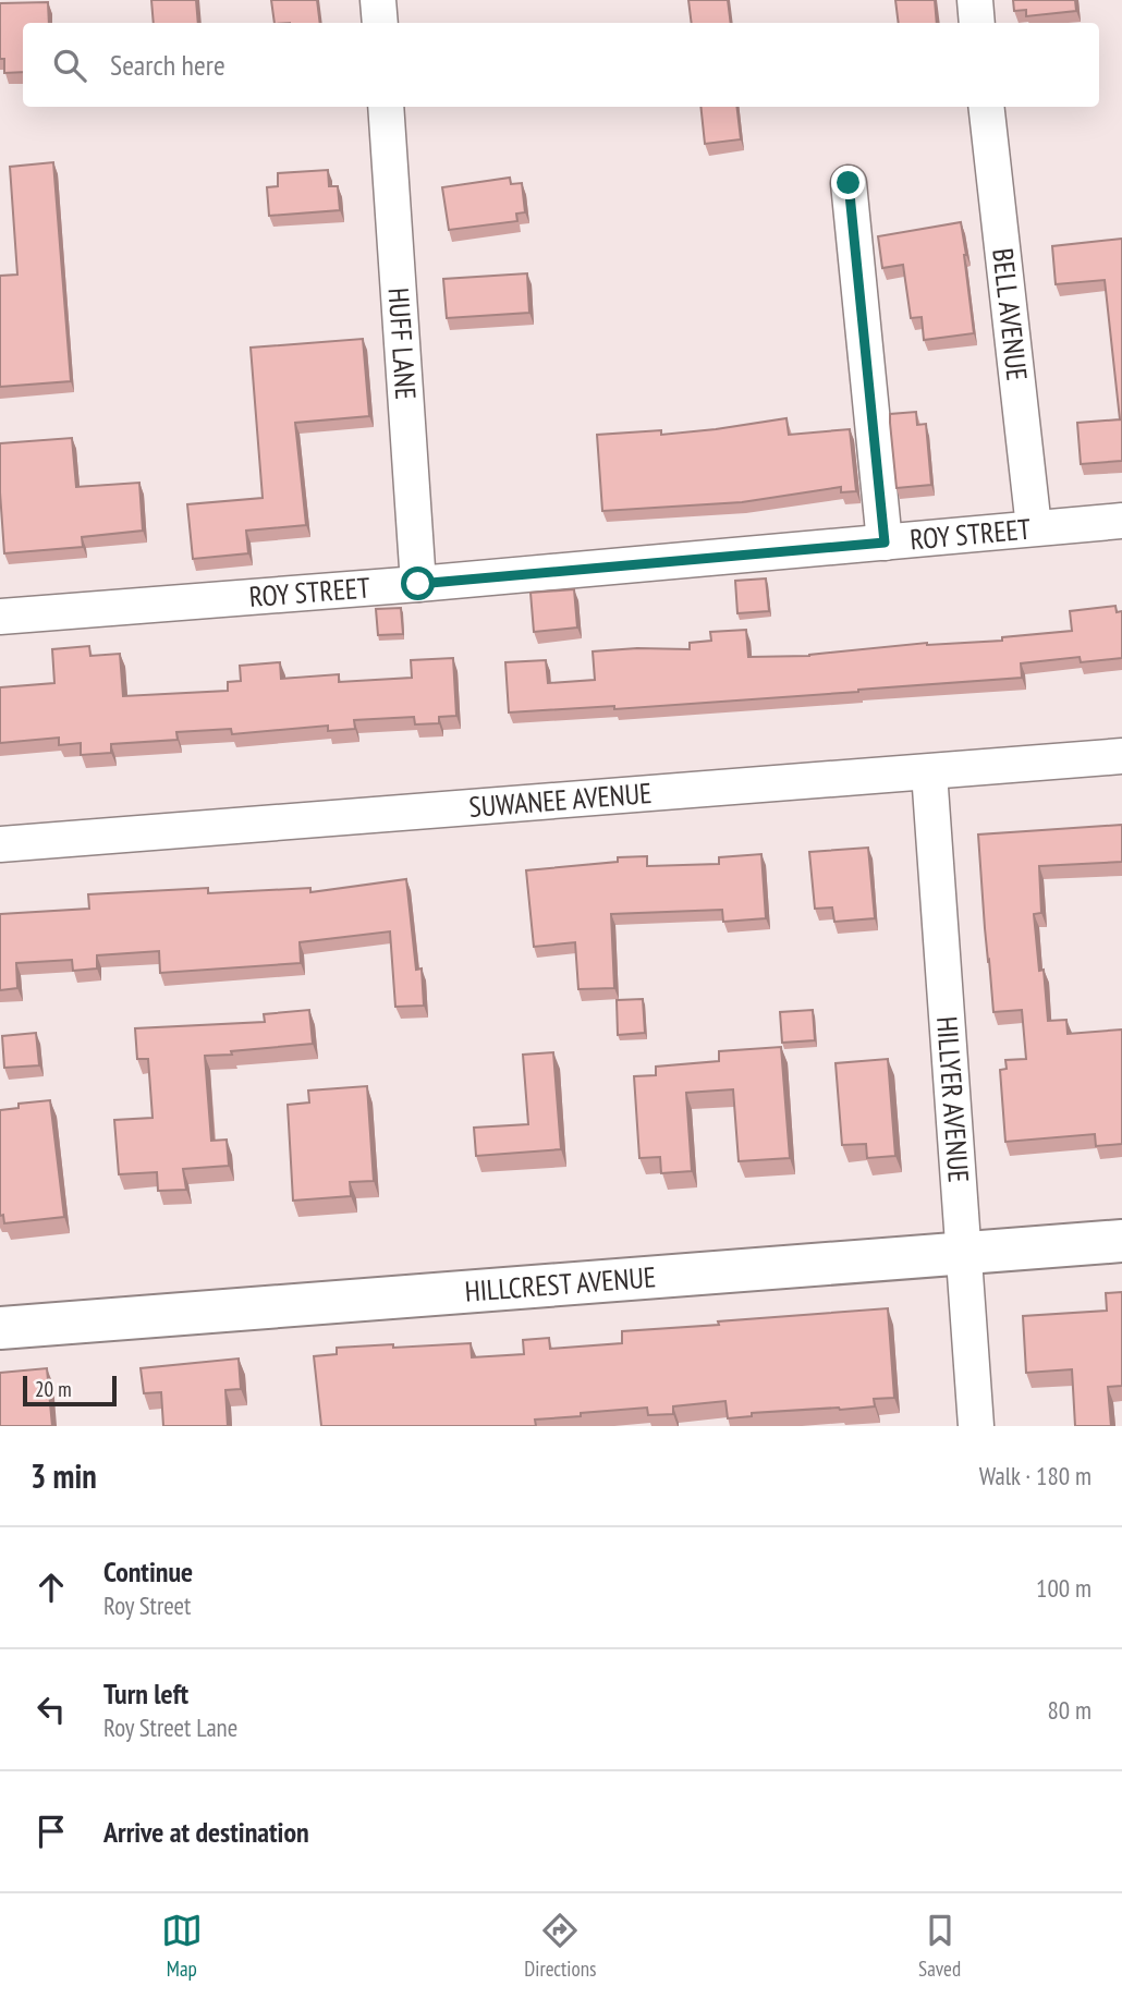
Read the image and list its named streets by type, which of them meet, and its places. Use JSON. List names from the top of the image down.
{
  "streets": {
    "street": [
      "BELL AVENUE",
      "HUFF LANE",
      "ROY STREET",
      "SUWANEE AVENUE",
      "HILLYER AVENUE",
      "HILLCREST AVENUE"
    ]
  },
  "crossings": [
    ["BELL AVENUE", "ROY STREET"],
    ["HUFF LANE", "ROY STREET"],
    ["SUWANEE AVENUE", "HILLYER AVENUE"],
    ["HILLYER AVENUE", "HILLCREST AVENUE"]
  ],
  "scale_bar": "20 m",
  "page": {
    "search": "Search here",
    "scale": "20 m",
    "heading": ["3 min", "Walk · 180 m"],
    "list": [
      ["Continue", "Roy Street", "100 m"],
      ["Turn left", "Roy Street Lane", "80 m"],
      "Arrive at destination"
    ],
    "nav": ["Map", "Directions", "Saved"]
  }
}
